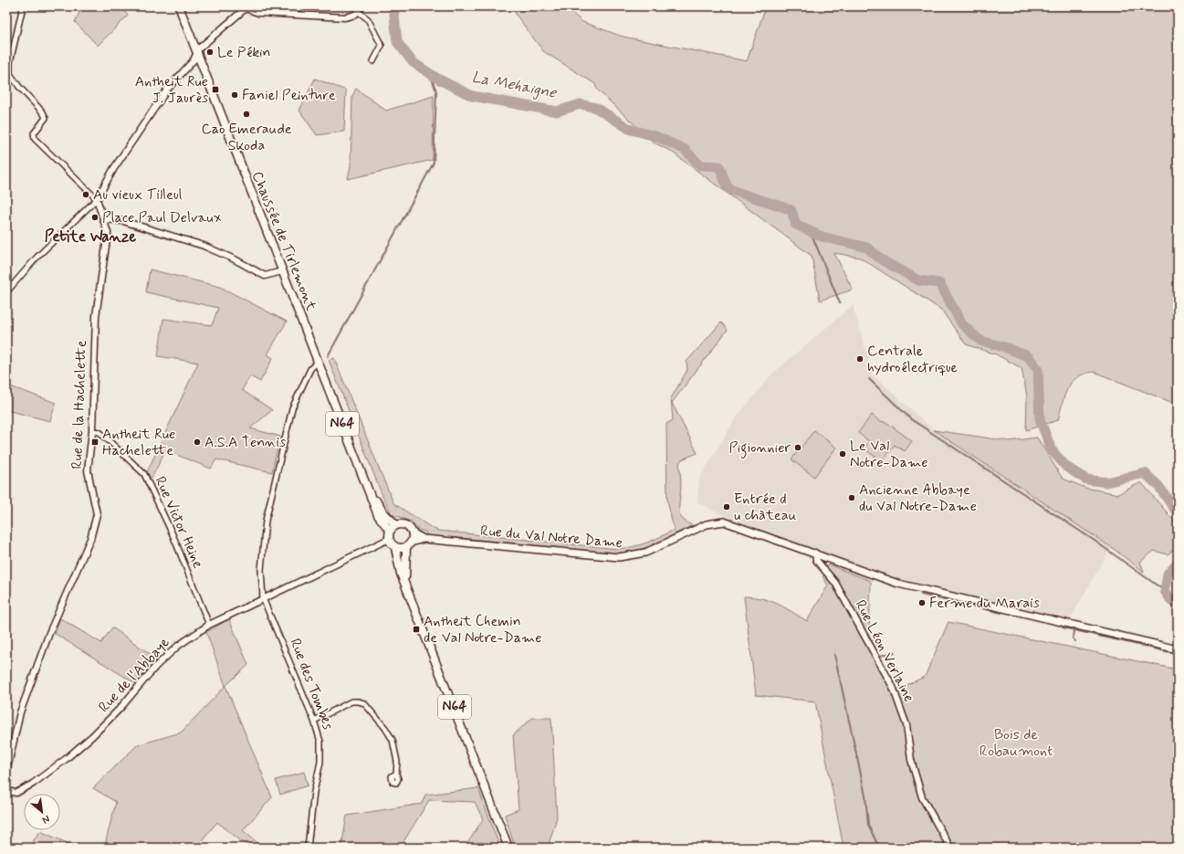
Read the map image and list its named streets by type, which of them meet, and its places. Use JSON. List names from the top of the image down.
{
  "streets": {
    "main road": ["Chaussée de Tirlemont", "N64", "Rue du Val Notre Dame"],
    "street": [
      "Rue de la Hachelette",
      "Rue Victor Heine",
      "Rue Léon Verlaine",
      "Rue de l'Abbaye",
      "Rue des Tombes"
    ]
  },
  "crossings": [
    ["Chaussée de Tirlemont", "N64"],
    ["Chaussée de Tirlemont", "Rue du Val Notre Dame"],
    ["Chaussée de Tirlemont", "Rue de l'Abbaye"],
    ["Chaussée de Tirlemont", "Rue des Tombes"],
    ["Rue de la Hachelette", "Rue Victor Heine"],
    ["N64", "Rue du Val Notre Dame"],
    ["N64", "Rue de l'Abbaye"],
    ["Rue Victor Heine", "Rue de l'Abbaye"],
    ["Rue du Val Notre Dame", "Rue Léon Verlaine"],
    ["Rue du Val Notre Dame", "Rue de l'Abbaye"],
    ["Rue de l'Abbaye", "Rue des Tombes"]
  ],
  "districts": ["Petite Wanze"],
  "water": ["La Mehaigne"],
  "parks": ["Bois de Robaumont"],
  "places": {
    "other": [
      "Le Pékin",
      "Faniel Peinture",
      "Cao Emeraude Skoda",
      "Au vieux Tilleul",
      "Place Paul Delvaux",
      "Centrale hydroélectrique",
      "A.S.A Tennis",
      "Pigionnier",
      "Le Val Notre-Dame",
      "Ancienne Abbaye du Val Notre-Dame",
      "Entrée d u chàteau",
      "Ferme du Marais"
    ],
    "transit": ["Antheit Rue J. Jaurès", "Antheit Rue Hachelette", "Antheit Chemin de Val Notre-Dame"]
  },
  "north": "bottom right"
}
